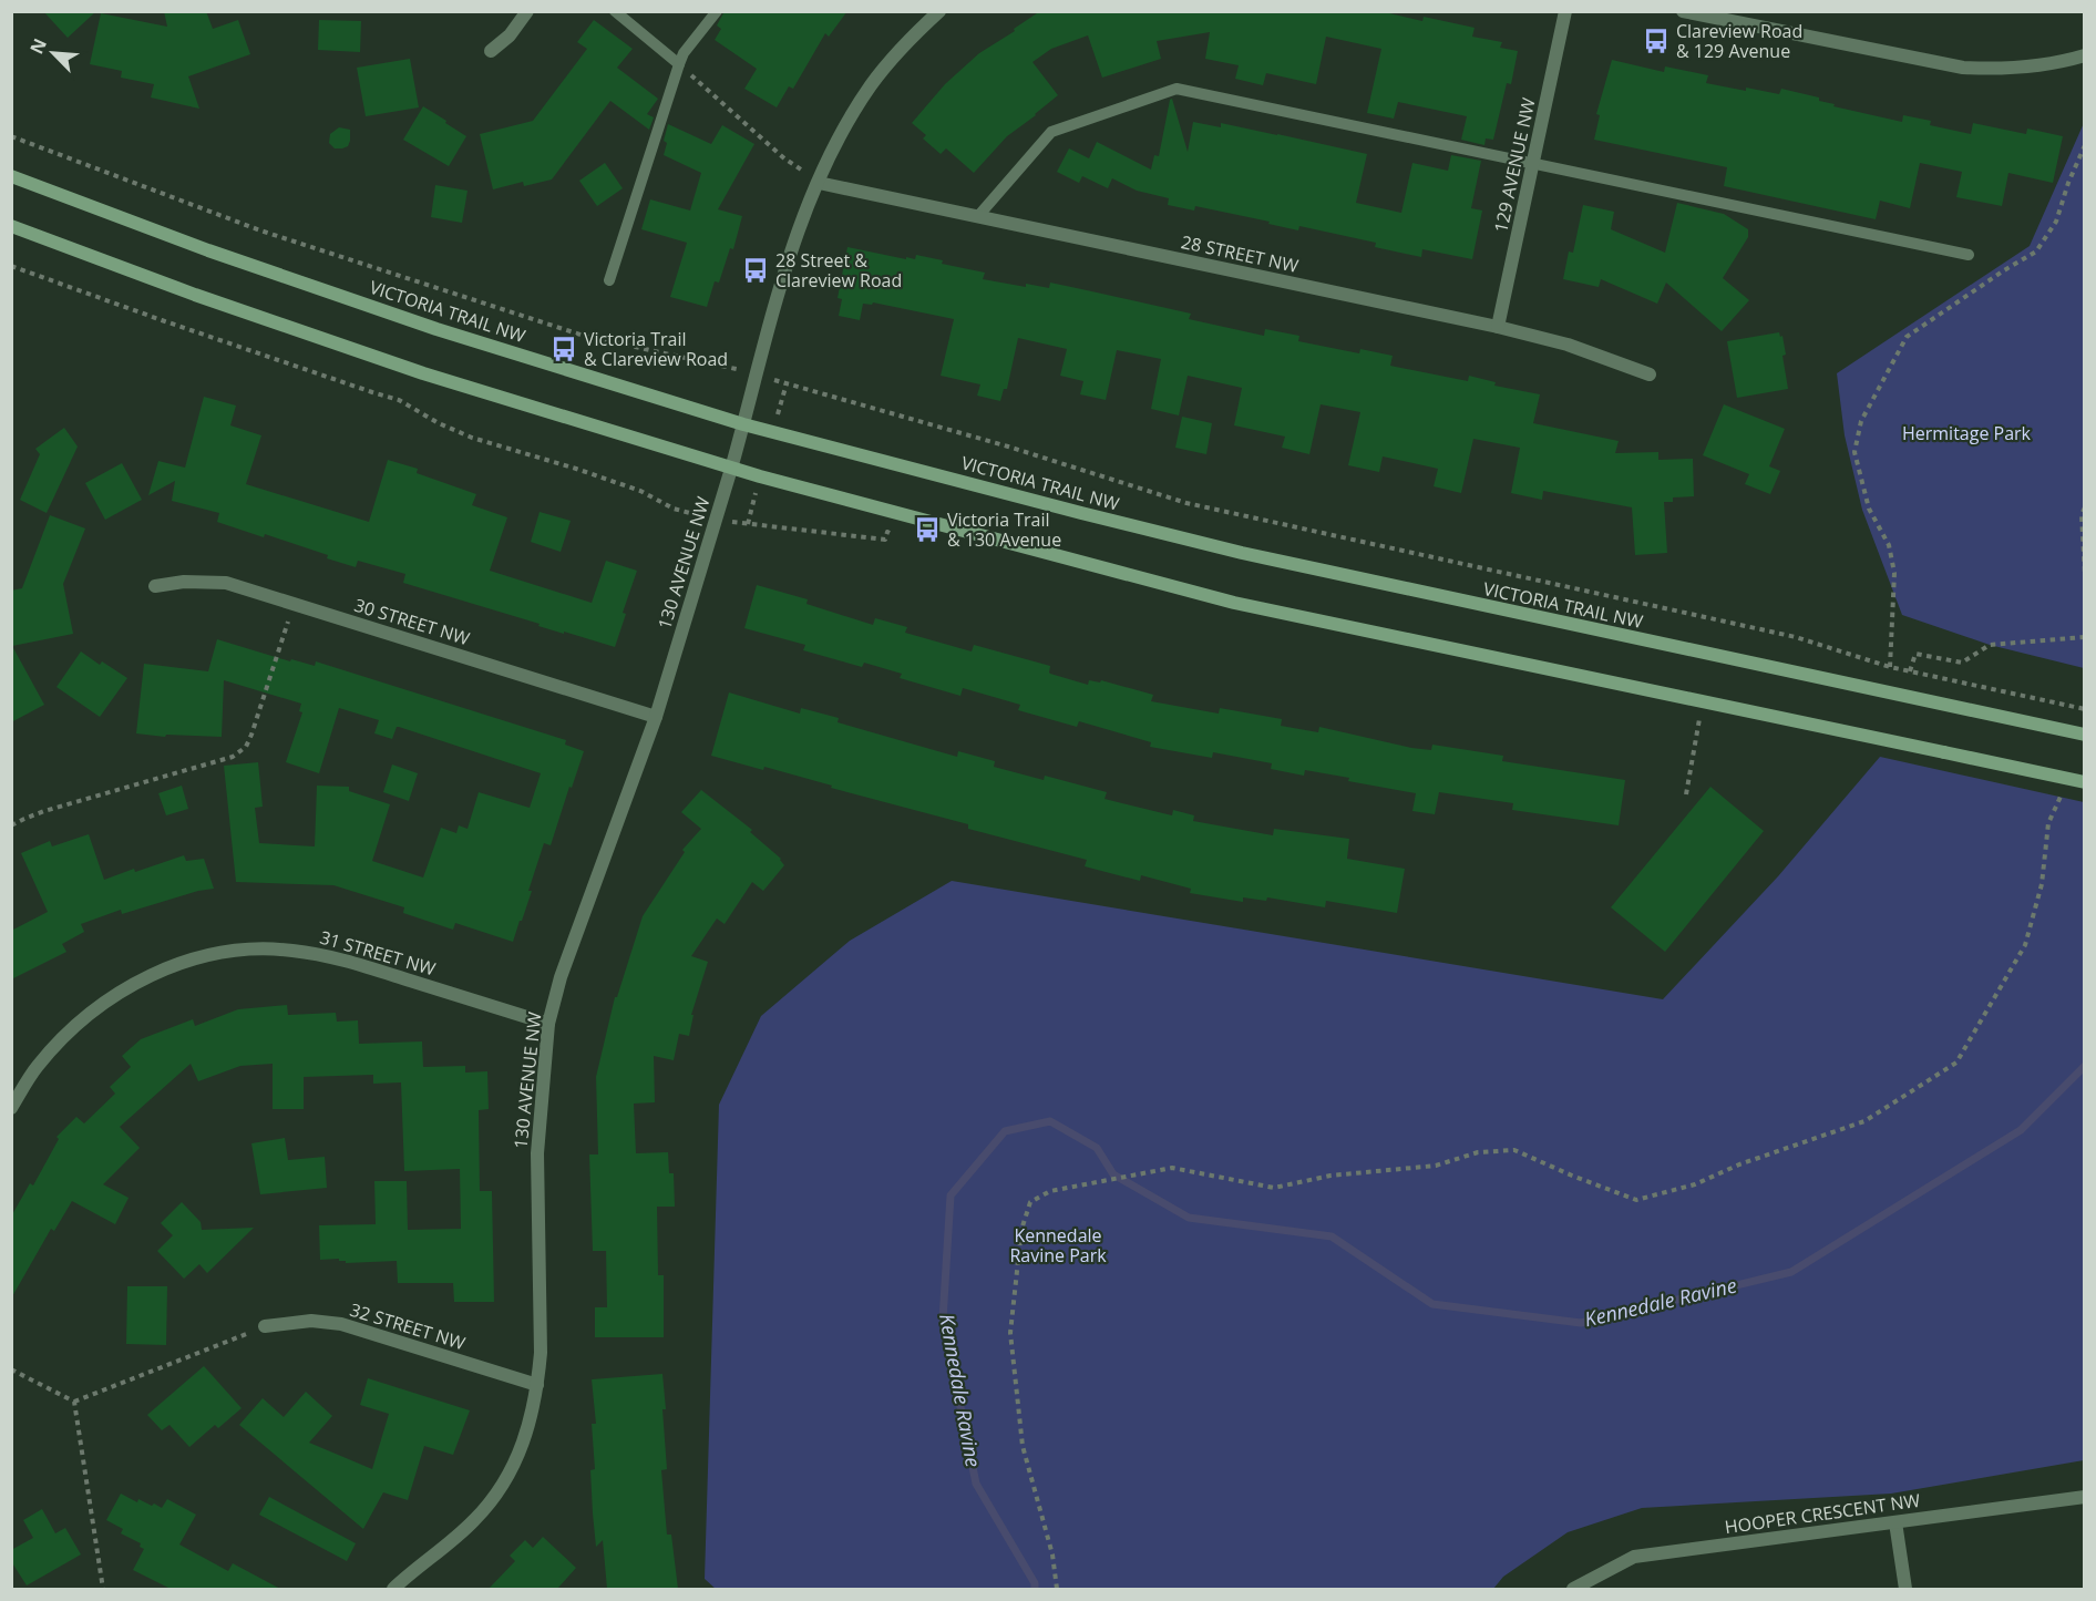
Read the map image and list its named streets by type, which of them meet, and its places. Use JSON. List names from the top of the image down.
{
  "streets": {
    "main road": ["VICTORIA TRAIL NW"],
    "street": [
      "129 AVENUE NW",
      "28 STREET NW",
      "130 AVENUE NW",
      "30 STREET NW",
      "31 STREET NW",
      "32 STREET NW",
      "HOOPER CRESCENT NW"
    ]
  },
  "crossings": [
    ["129 AVENUE NW", "28 STREET NW"],
    ["28 STREET NW", "130 AVENUE NW"],
    ["VICTORIA TRAIL NW", "130 AVENUE NW"],
    ["130 AVENUE NW", "30 STREET NW"],
    ["130 AVENUE NW", "31 STREET NW"],
    ["130 AVENUE NW", "32 STREET NW"]
  ],
  "water": ["Kennedale Ravine"],
  "parks": ["Hermitage Park", "Kennedale Ravine Park"],
  "places": {
    "bus stop": [
      "Clareview Road & 129 Avenue",
      "28 Street & Clareview Road",
      "Victoria Trail & Clareview Road",
      "Victoria Trail & 130 Avenue"
    ]
  },
  "north": "top left"
}
